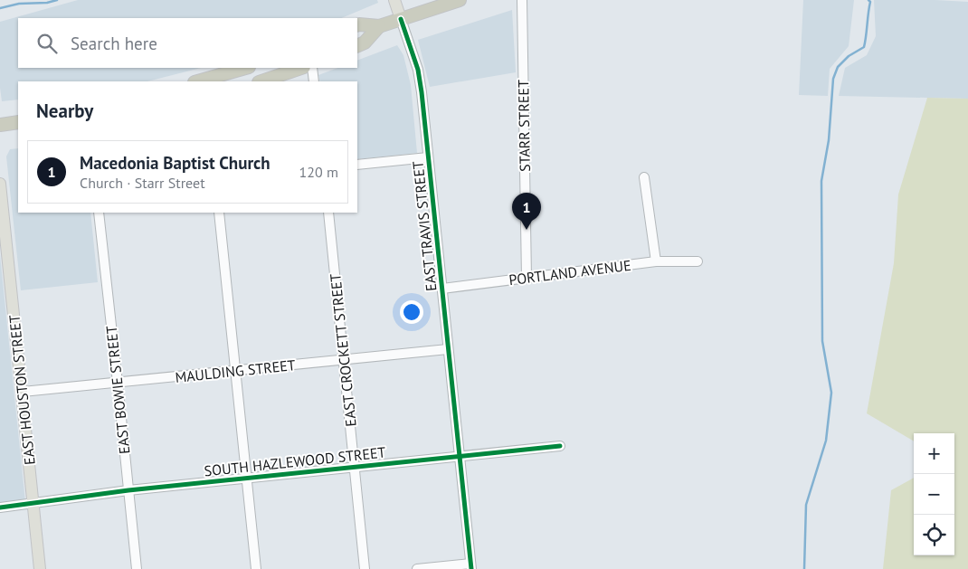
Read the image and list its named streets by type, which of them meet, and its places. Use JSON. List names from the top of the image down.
{
  "streets": {
    "main road": ["EAST TRAVIS STREET", "EAST HOUSTON STREET"],
    "street": [
      "STARR STREET",
      "PORTLAND AVENUE",
      "EAST CROCKETT STREET",
      "MAULDING STREET",
      "EAST BOWIE STREET",
      "SOUTH HAZLEWOOD STREET"
    ]
  },
  "crossings": [
    ["STARR STREET", "PORTLAND AVENUE"],
    ["EAST TRAVIS STREET", "PORTLAND AVENUE"],
    ["EAST TRAVIS STREET", "MAULDING STREET"],
    ["EAST TRAVIS STREET", "SOUTH HAZLEWOOD STREET"],
    ["EAST CROCKETT STREET", "MAULDING STREET"],
    ["EAST CROCKETT STREET", "SOUTH HAZLEWOOD STREET"],
    ["MAULDING STREET", "EAST HOUSTON STREET"],
    ["MAULDING STREET", "EAST BOWIE STREET"],
    ["EAST HOUSTON STREET", "SOUTH HAZLEWOOD STREET"],
    ["EAST BOWIE STREET", "SOUTH HAZLEWOOD STREET"]
  ],
  "page": {
    "search": "Search here",
    "heading": "Nearby",
    "list": [
      {
        "mark": "1",
        "name": "Macedonia Baptist Church",
        "note": "Church · Starr Street",
        "value": "120 m"
      }
    ],
    "pins": "1",
    "map_buttons": ["+", "−"]
  }
}
